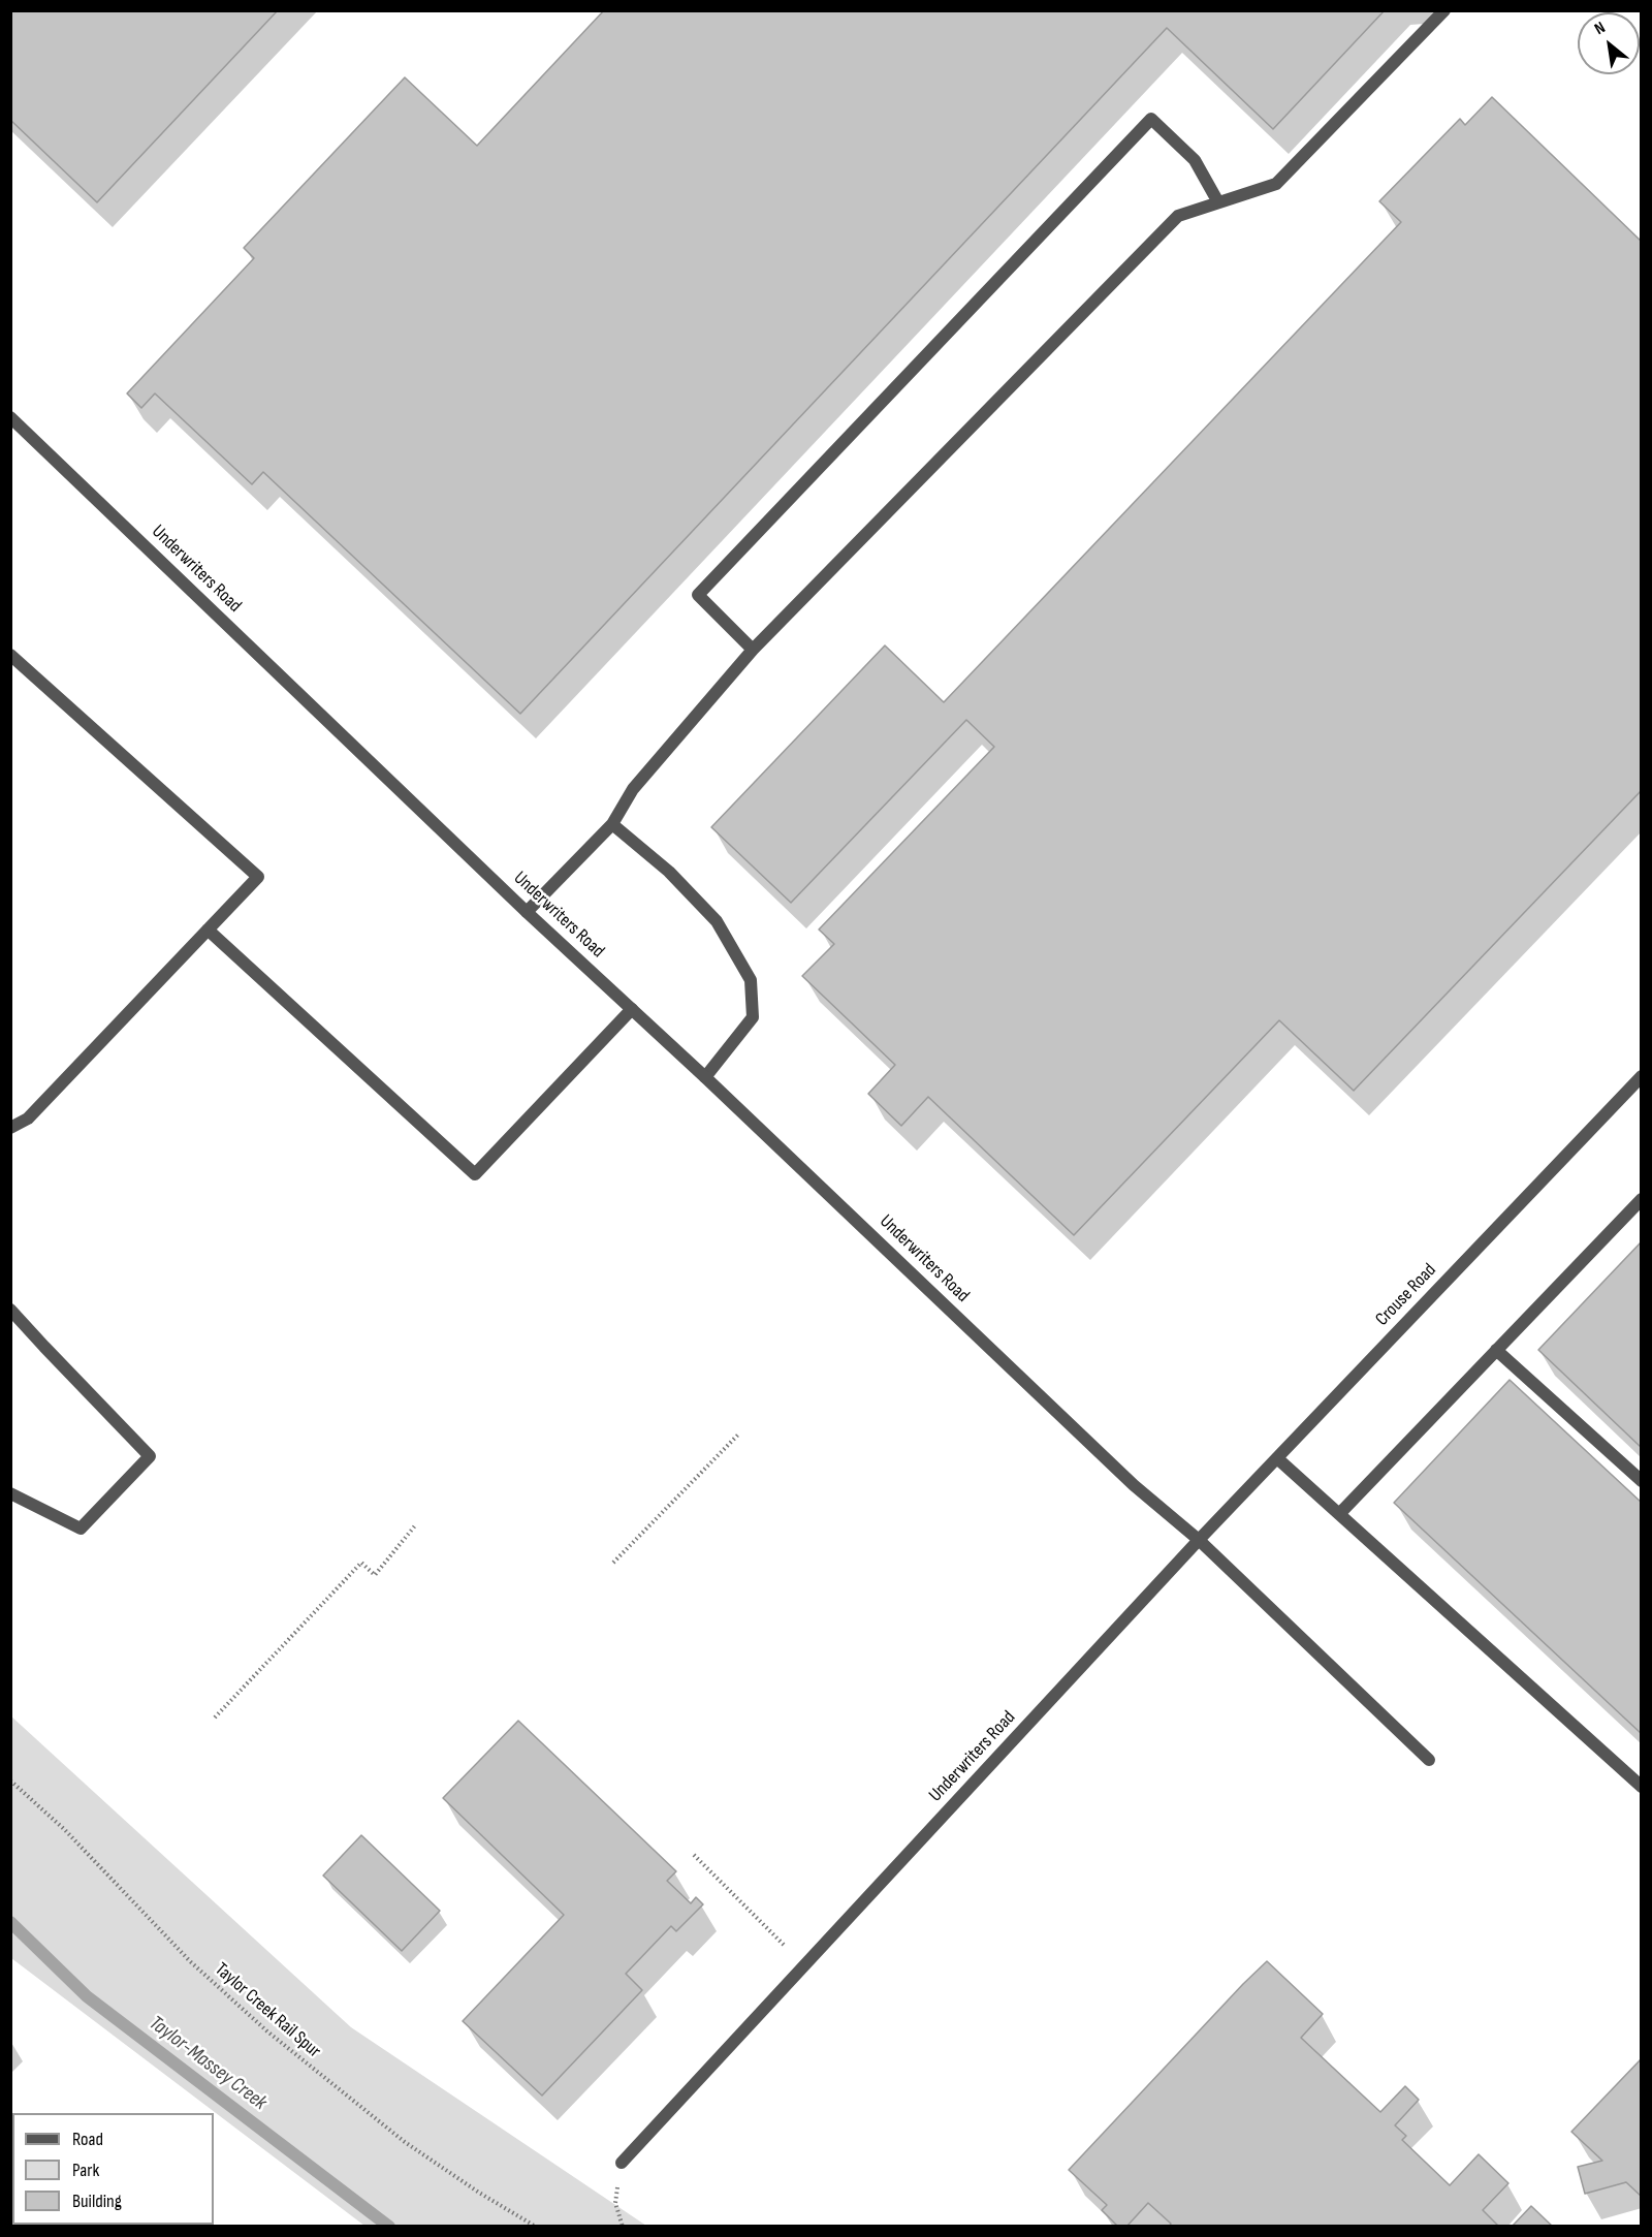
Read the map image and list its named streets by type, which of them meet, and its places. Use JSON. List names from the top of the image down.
{
  "streets": {
    "street": ["Underwriters Road", "Crouse Road"],
    "path": ["Taylor Creek Rail Spur"]
  },
  "crossings": [
    ["Underwriters Road", "Crouse Road"]
  ],
  "water": ["Taylor-Massey Creek"],
  "legend": ["Road", "Park", "Building"],
  "north": "top left"
}
